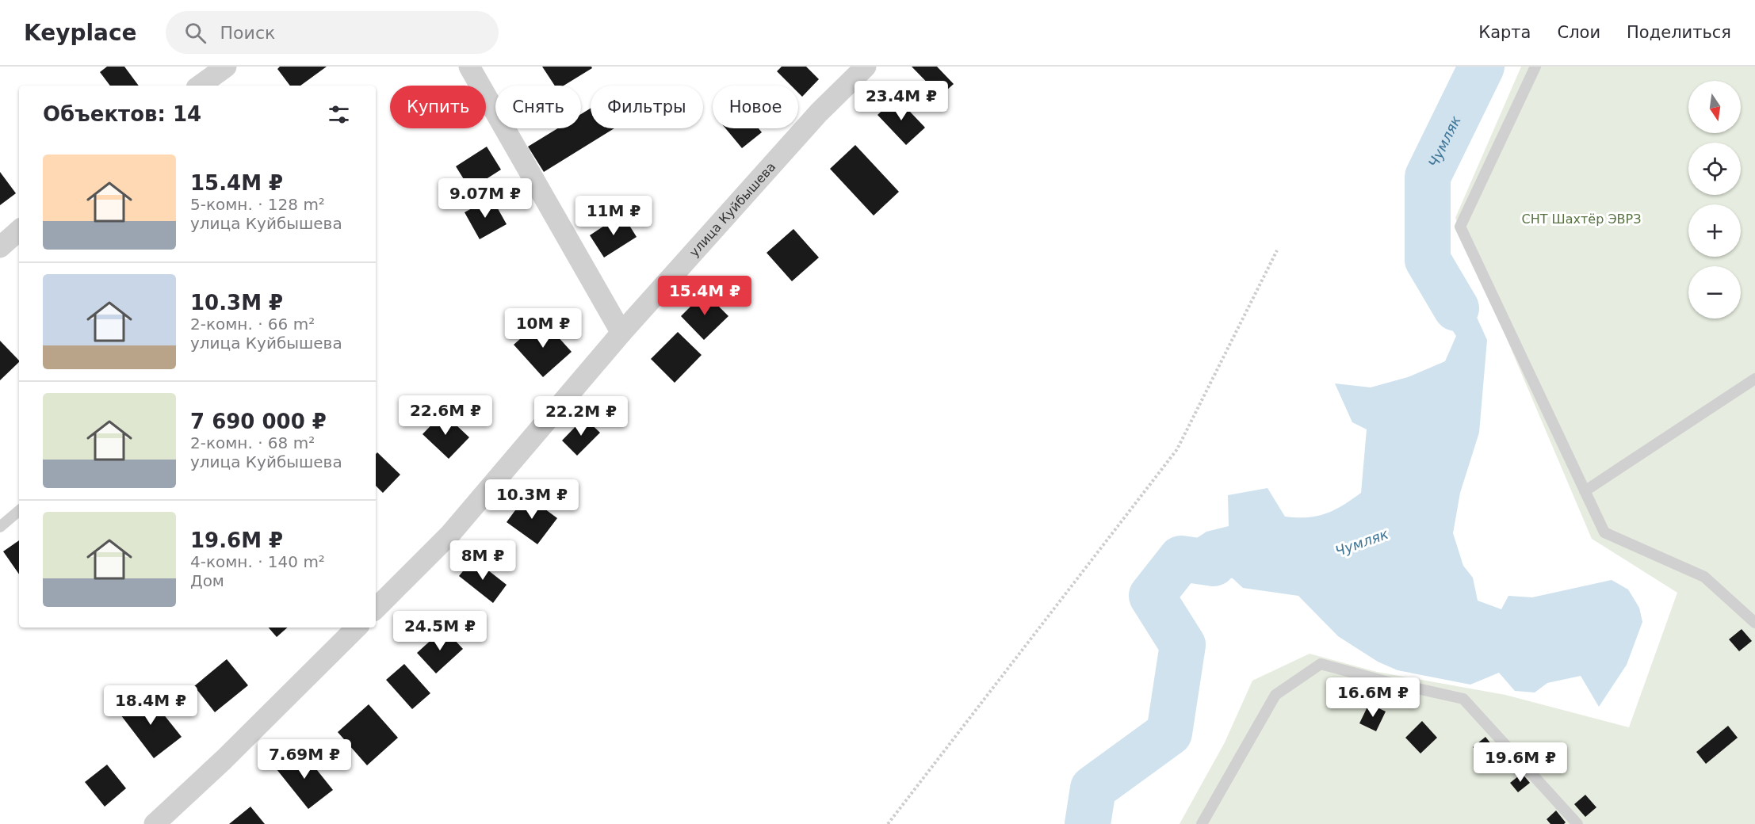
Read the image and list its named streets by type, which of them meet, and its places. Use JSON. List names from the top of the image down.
{
  "streets": {
    "street": ["улица Куйбышева"]
  },
  "water": ["Чумляк"],
  "parks": ["СНТ Шахтёр ЭВРЗ"],
  "north": "bottom",
  "page": {
    "header": "Keyplace",
    "search": "Поиск",
    "nav": ["Карта", "Слои", "Поделиться"],
    "map_buttons": ["+", "−"],
    "price": [
      "23.4M ₽",
      "9.07M ₽",
      "11M ₽",
      "15.4M ₽",
      "10M ₽",
      "22.6M ₽",
      "22.2M ₽",
      "10.3M ₽",
      "8M ₽",
      "24.5M ₽",
      "16.6M ₽",
      "18.4M ₽",
      "7.69M ₽",
      "19.6M ₽"
    ],
    "chip": [
      "Купить",
      "Снять",
      "Фильтры",
      "Новое"
    ],
    "heading": "Объектов: 14",
    "list": [
      {
        "name": "15.4M ₽",
        "note": "5-комн. · 128 m² · улица Куйбышева"
      },
      {
        "name": "10.3M ₽",
        "note": "2-комн. · 66 m² · улица Куйбышева"
      },
      {
        "name": "7 690 000 ₽",
        "note": "2-комн. · 68 m² · улица Куйбышева"
      },
      {
        "name": "19.6M ₽",
        "note": "4-комн. · 140 m² · Дом"
      }
    ]
  }
}
